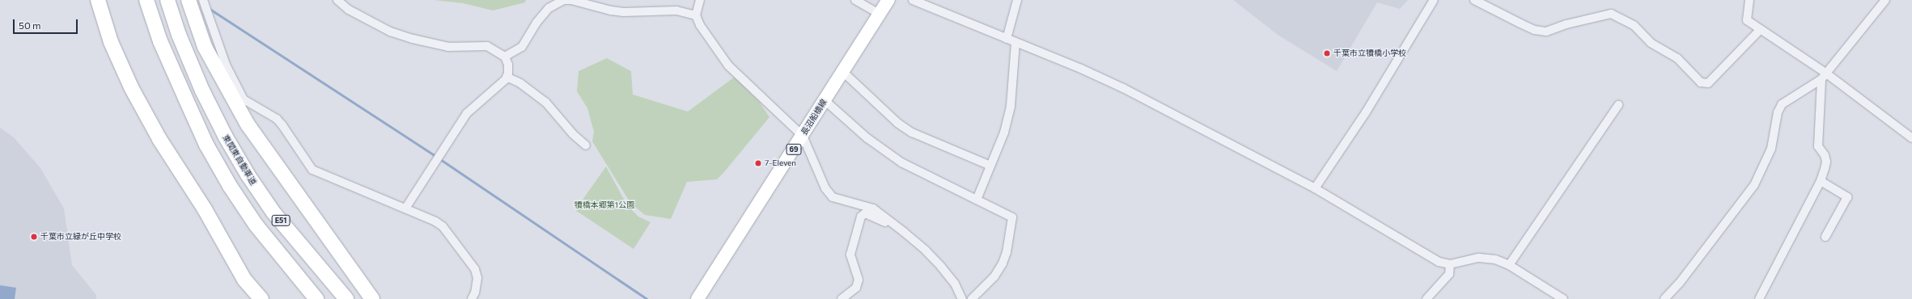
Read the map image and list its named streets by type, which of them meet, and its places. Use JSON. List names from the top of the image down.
{
  "streets": {
    "highway": ["東関東自動車道", "E51"],
    "main road": ["長沼船橋線", "69"]
  },
  "parks": ["犢橋本郷第1公園"],
  "places": ["千葉市立犢橋小学校", "7-Eleven", "千葉市立緑が丘中学校"],
  "scale_bar": "50 m"
}
